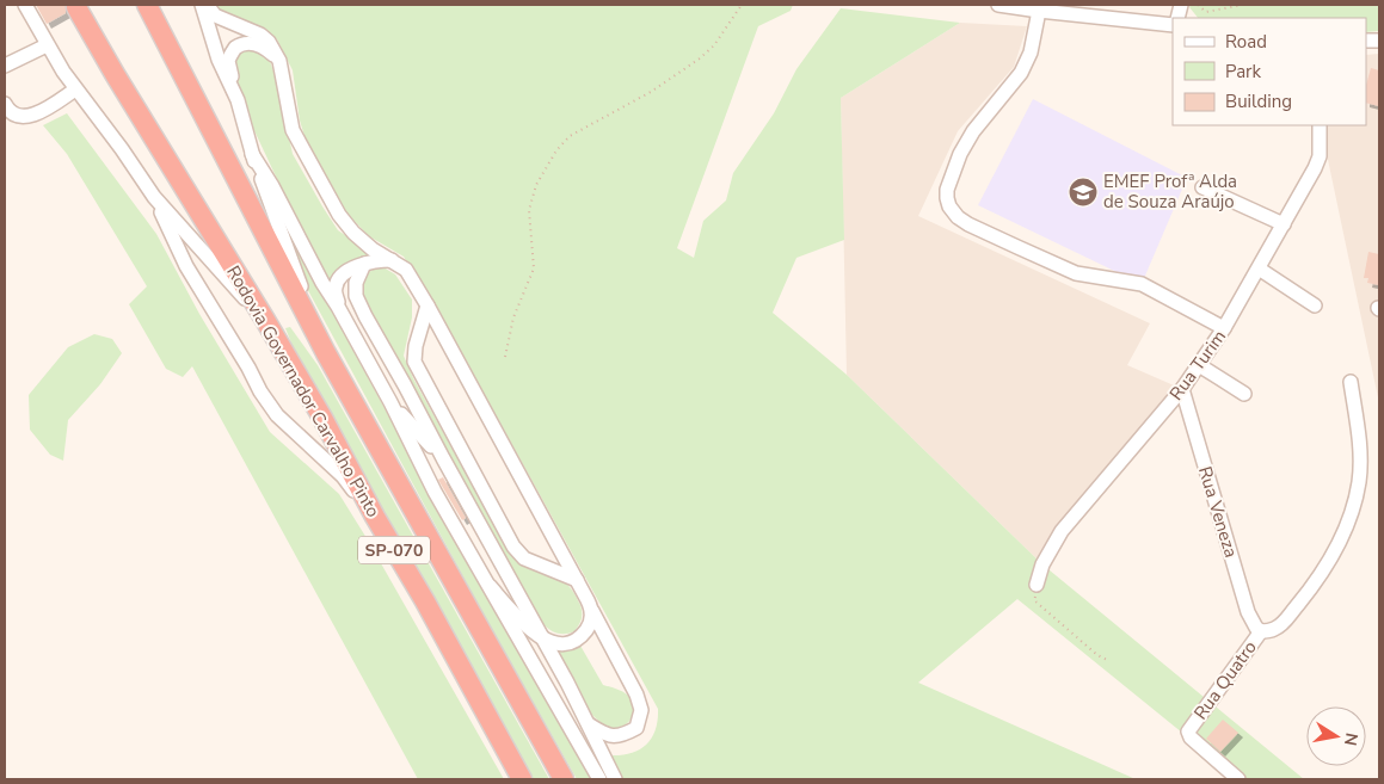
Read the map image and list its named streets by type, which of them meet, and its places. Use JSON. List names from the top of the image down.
{
  "streets": {
    "highway": ["Rodovia Governador Carvalho Pinto", "SP-070"],
    "street": ["Rua Turim", "Rua Veneza", "Rua Quatro"]
  },
  "crossings": [
    ["Rua Turim", "Rua Veneza"],
    ["Rua Veneza", "Rua Quatro"]
  ],
  "places": {
    "school or university": ["EMEF Profª Alda de Souza Araújo"]
  },
  "legend": ["Road", "Park", "Building"],
  "north": "right"
}
